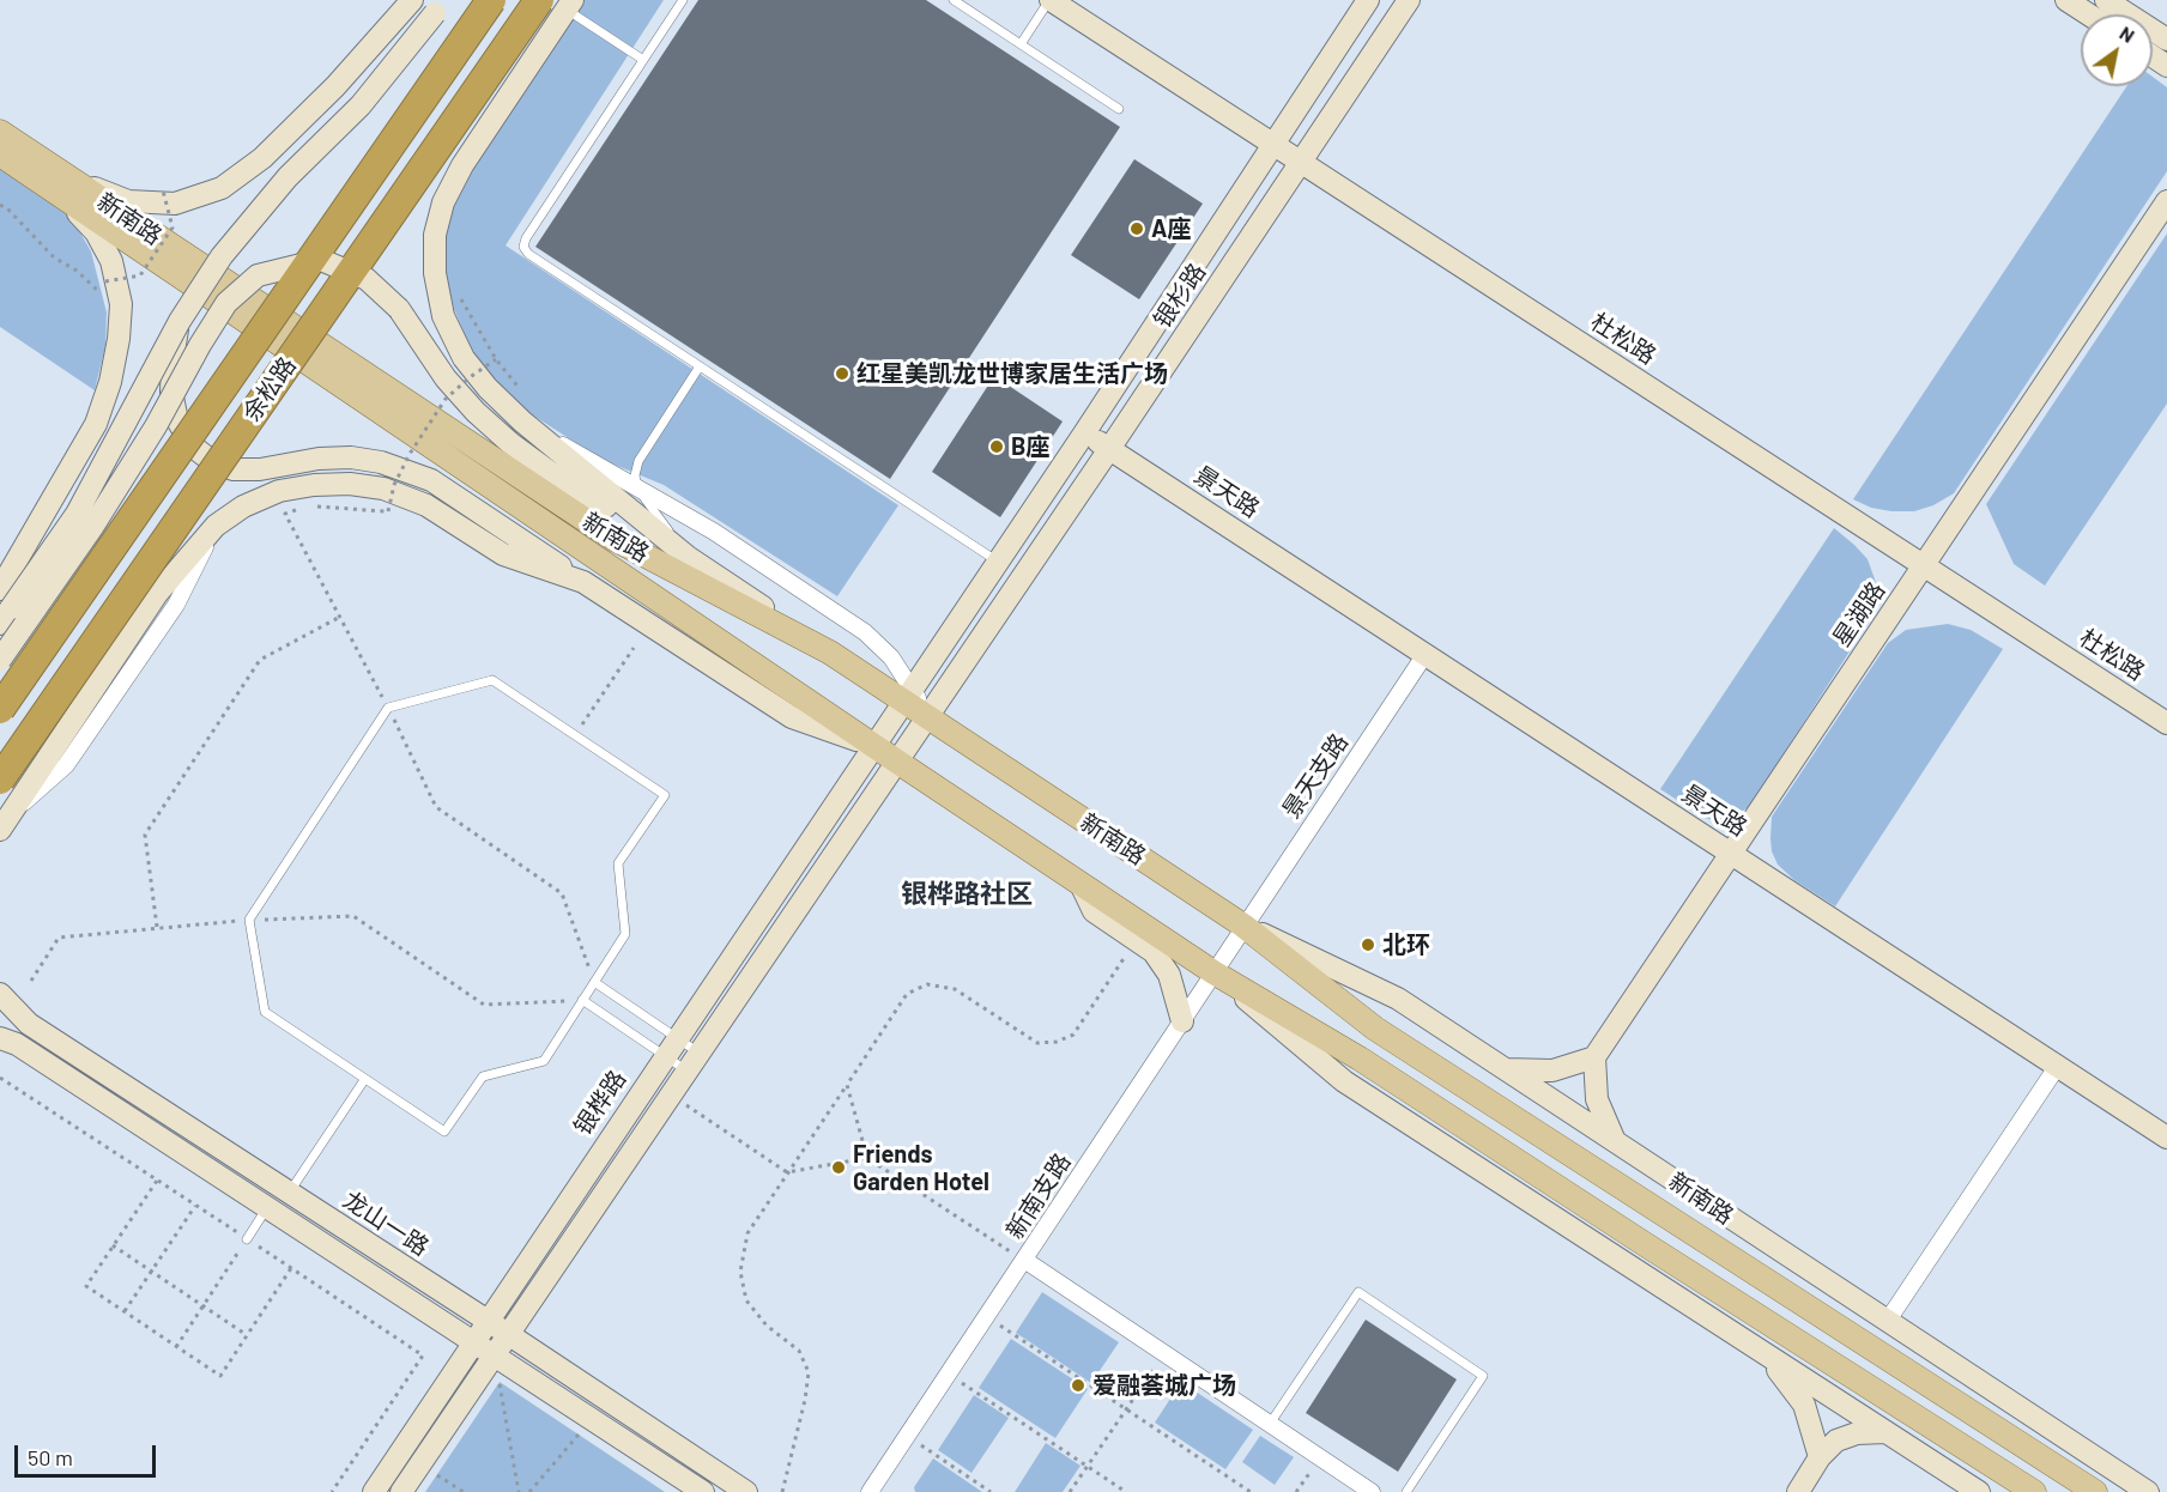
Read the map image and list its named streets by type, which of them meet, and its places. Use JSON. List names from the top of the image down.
{
  "streets": {
    "highway": ["余松路"],
    "main road": [
      "新南路",
      "银杉路",
      "杜松路",
      "景天路",
      "星湖路",
      "银桦路",
      "龙山一路"
    ],
    "street": ["景天支路", "新南支路"]
  },
  "crossings": [
    ["新南路", "银杉路"],
    ["新南路", "景天支路"],
    ["新南路", "银桦路"],
    ["新南路", "新南支路"],
    ["银杉路", "杜松路"],
    ["银杉路", "景天路"],
    ["银杉路", "银桦路"],
    ["杜松路", "星湖路"],
    ["景天路", "星湖路"],
    ["景天路", "景天支路"],
    ["景天支路", "新南支路"],
    ["银桦路", "龙山一路"]
  ],
  "districts": ["银桦路社区"],
  "places": [
    "A座",
    "红星美凯龙世博家居生活广场",
    "B座",
    "北环",
    "Friends Garden Hotel",
    "爱融荟城广场"
  ],
  "scale_bar": "50 m",
  "north": "top right"
}
